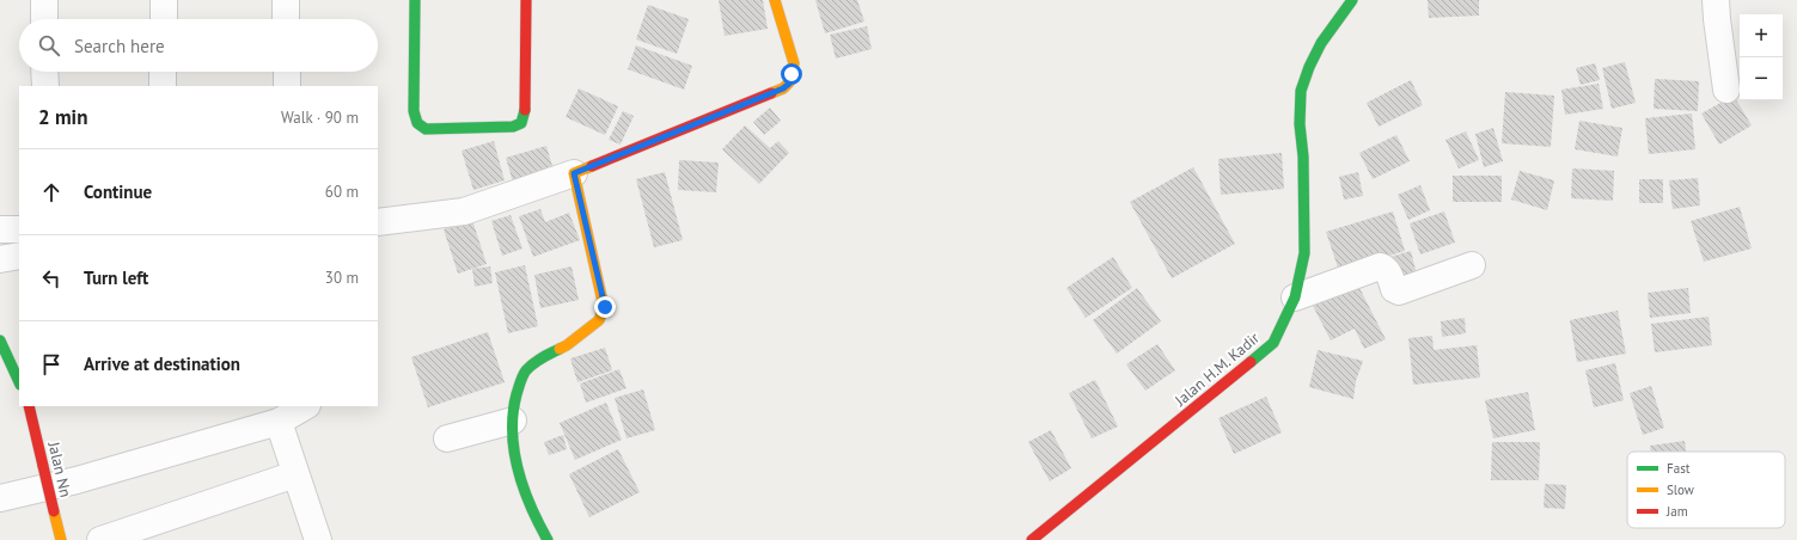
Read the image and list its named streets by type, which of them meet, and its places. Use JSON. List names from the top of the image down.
{
  "streets": {
    "street": ["Jalan H.M. Kadir", "Jalan Nn"]
  },
  "legend": ["Fast", "Slow", "Jam"],
  "page": {
    "map_buttons": ["+", "−"],
    "search": "Search here",
    "heading": ["2 min", "Walk · 90 m"],
    "list": [
      ["Continue", "60 m"],
      ["Turn left", "30 m"],
      "Arrive at destination"
    ]
  }
}
